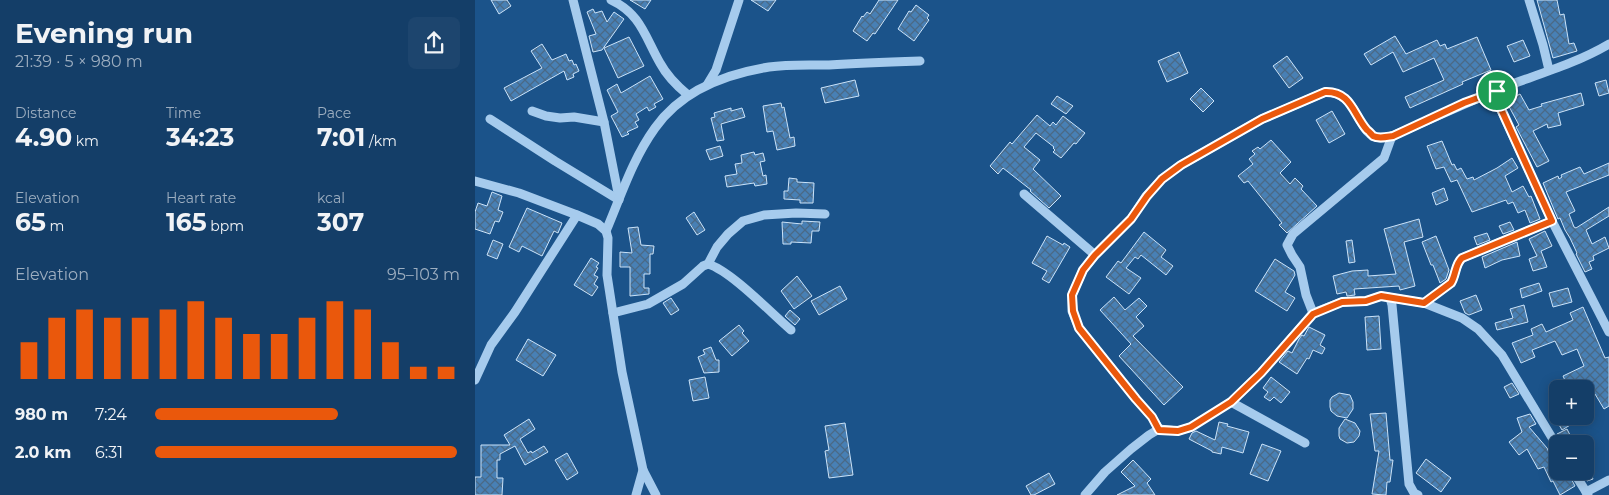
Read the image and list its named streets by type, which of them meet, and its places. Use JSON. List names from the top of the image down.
{
  "page": {
    "heading": ["Evening run", "21:39 · 5 × 980 m"],
    "stats": [
      ["Distance", "4.90 km"],
      ["Time", "34:23"],
      ["Pace", "7:01 /km"],
      ["Elevation", "65 m"],
      ["Heart rate", "165 bpm"],
      ["kcal", "307"]
    ],
    "chart": ["Elevation", "95–103 m"],
    "map_buttons": ["+", "−"],
    "list": [
      {
        "name": "980 m",
        "note": "7:24"
      },
      {
        "name": "2.0 km",
        "note": "6:31"
      }
    ]
  }
}
